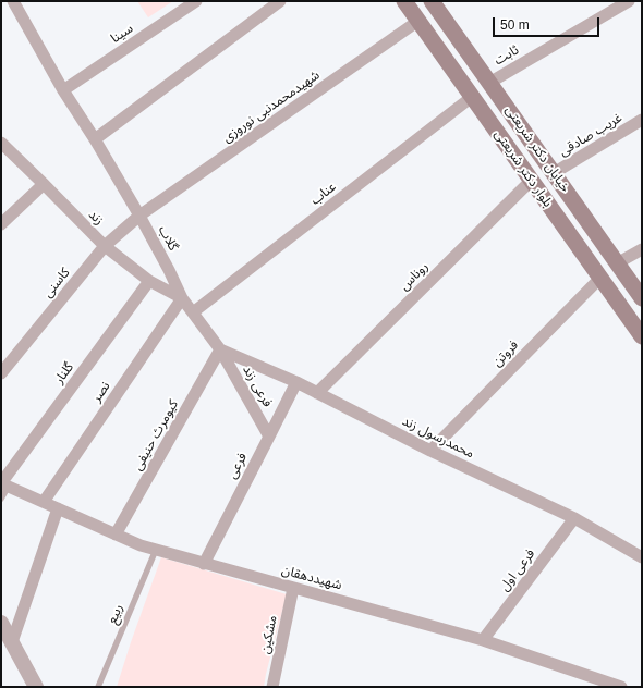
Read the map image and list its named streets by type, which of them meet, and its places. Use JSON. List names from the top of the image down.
{
  "streets": {
    "main road": ["خیابان دکتر شریعتی", "بلوار دکتر شریعتی"],
    "street": [
      "سینا",
      "ثابت",
      "شهیدمحمدنبی نوروزی",
      "غریب صادقی",
      "عناب",
      "زند",
      "گلاب",
      "روناس",
      "کاسنی",
      "فروتن",
      "گلنار",
      "فرعی زند",
      "نصر",
      "کیومرث حنیفی",
      "محمدرسول زند",
      "فرعی",
      "فرعی اول",
      "شهیددهقان",
      "مشکین"
    ],
    "lane": ["ربیع"]
  },
  "crossings": [
    ["سینا", "گلاب"],
    ["ثابت", "خیابان دکتر شریعتی"],
    ["شهیدمحمدنبی نوروزی", "بلوار دکتر شریعتی"],
    ["شهیدمحمدنبی نوروزی", "گلاب"],
    ["شهیدمحمدنبی نوروزی", "کاسنی"],
    ["غریب صادقی", "خیابان دکتر شریعتی"],
    ["بلوار دکتر شریعتی", "عناب"],
    ["بلوار دکتر شریعتی", "روناس"],
    ["بلوار دکتر شریعتی", "فروتن"],
    ["عناب", "گلاب"],
    ["زند", "گلاب"],
    ["زند", "کاسنی"],
    ["زند", "گلنار"],
    ["زند", "نصر"],
    ["گلاب", "کاسنی"],
    ["گلاب", "فرعی زند"],
    ["گلاب", "نصر"],
    ["گلاب", "کیومرث حنیفی"],
    ["گلاب", "محمدرسول زند"],
    ["روناس", "محمدرسول زند"],
    ["فروتن", "محمدرسول زند"],
    ["گلنار", "شهیددهقان"],
    ["فرعی زند", "کیومرث حنیفی"],
    ["فرعی زند", "محمدرسول زند"],
    ["فرعی زند", "فرعی"],
    ["نصر", "شهیددهقان"],
    ["کیومرث حنیفی", "محمدرسول زند"],
    ["کیومرث حنیفی", "شهیددهقان"],
    ["محمدرسول زند", "فرعی"],
    ["محمدرسول زند", "فرعی اول"],
    ["فرعی", "شهیددهقان"],
    ["فرعی اول", "شهیددهقان"],
    ["شهیددهقان", "ربیع"],
    ["شهیددهقان", "مشکین"]
  ],
  "scale_bar": "50 m"
}
